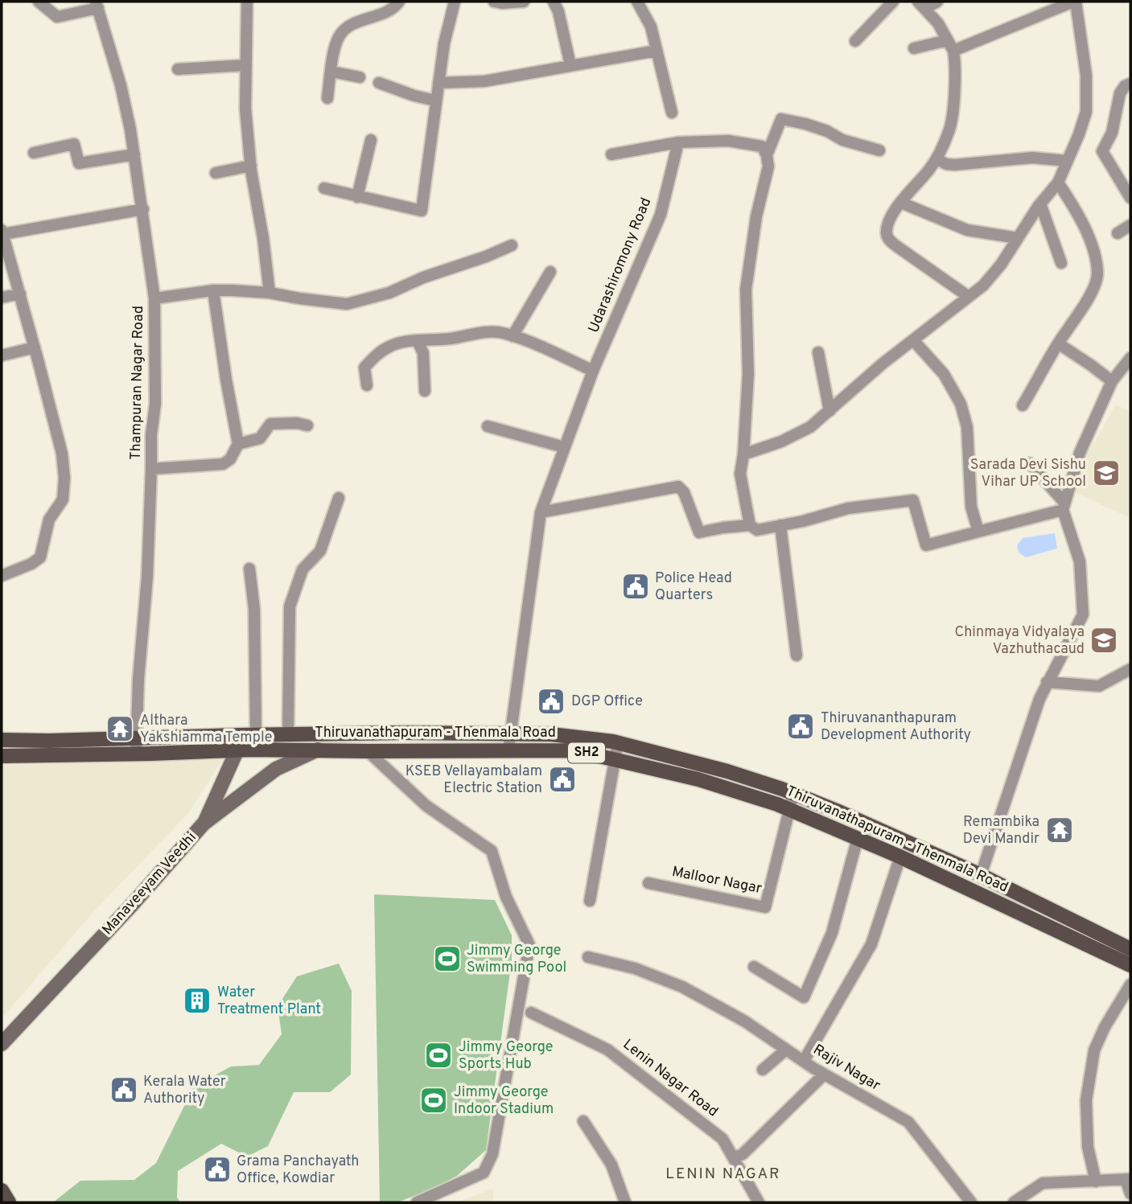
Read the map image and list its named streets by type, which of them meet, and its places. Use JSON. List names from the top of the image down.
{
  "streets": {
    "main road": ["Thiruvanathapuram - Thenmala Road", "SH2", "Manaveeyam Veedhi"],
    "street": [
      "Udarashiromony Road",
      "Thampuran Nagar Road",
      "Malloor Nagar",
      "Rajiv Nagar",
      "Lenin Nagar Road"
    ]
  },
  "crossings": [
    ["Udarashiromony Road", "Thiruvanathapuram - Thenmala Road"],
    ["Thampuran Nagar Road", "Thiruvanathapuram - Thenmala Road"],
    ["Thiruvanathapuram - Thenmala Road", "Malloor Nagar"],
    ["Thiruvanathapuram - Thenmala Road", "Manaveeyam Veedhi"]
  ],
  "districts": ["LENIN NAGAR"],
  "places": {
    "school or university": ["Sarada Devi Sishu Vihar UP School", "Chinmaya Vidyalaya Vazhuthacaud"],
    "public building": [
      "Police Head Quarters",
      "DGP Office",
      "Thiruvananthapuram Development Authority",
      "KSEB Vellayambalam Electric Station",
      "Kerala Water Authority",
      "Grama Panchayath Office, Kowdiar"
    ],
    "temple": ["Althara Yakshiamma Temple", "Remambika Devi Mandir"],
    "sports": ["Jimmy George Swimming Pool", "Jimmy George Sports Hub", "Jimmy George Indoor Stadium"],
    "building": ["Water Treatment Plant"]
  }
}
